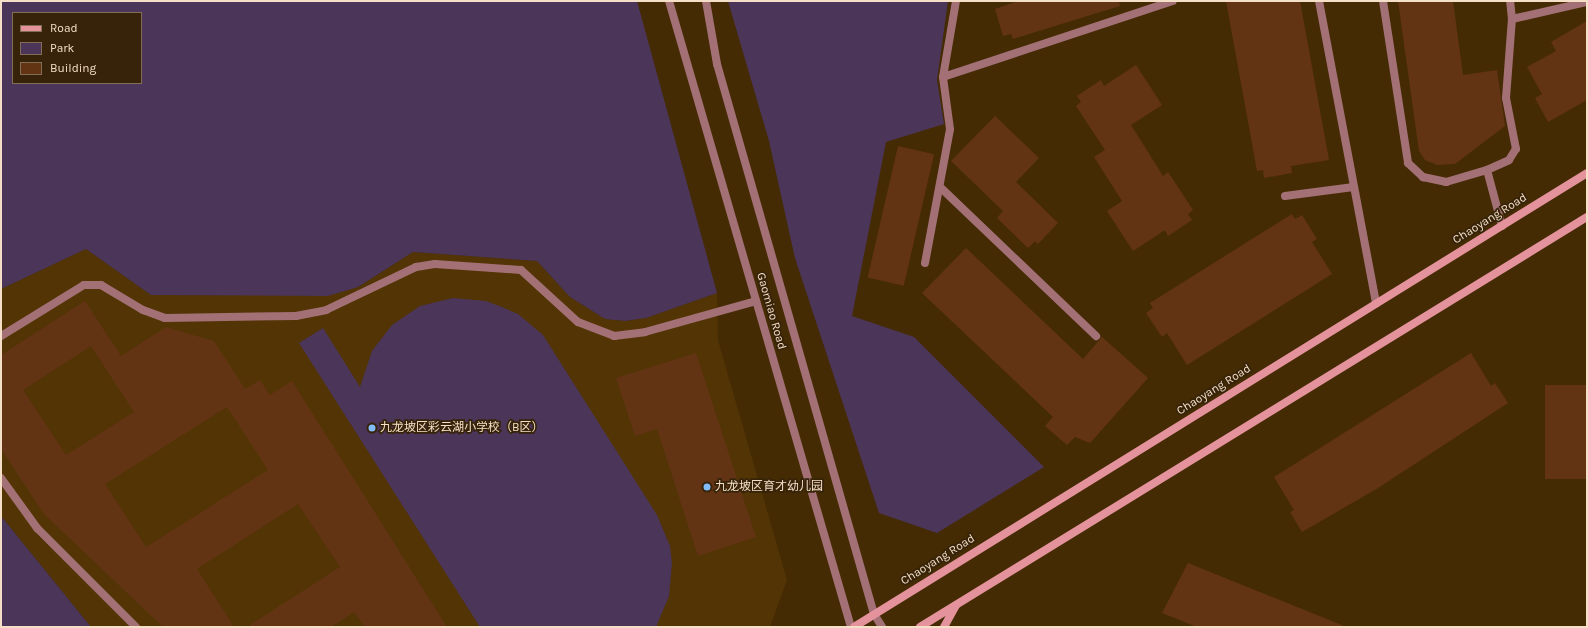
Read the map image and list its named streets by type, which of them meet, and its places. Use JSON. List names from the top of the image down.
{
  "streets": {
    "main road": ["Chaoyang Road"],
    "street": ["Gaomiao Road"]
  },
  "crossings": [
    ["Chaoyang Road", "Gaomiao Road"]
  ],
  "places": ["九龙坡区彩云湖小学校（B区）", "九龙坡区育才幼儿园"],
  "legend": ["Road", "Park", "Building"]
}
